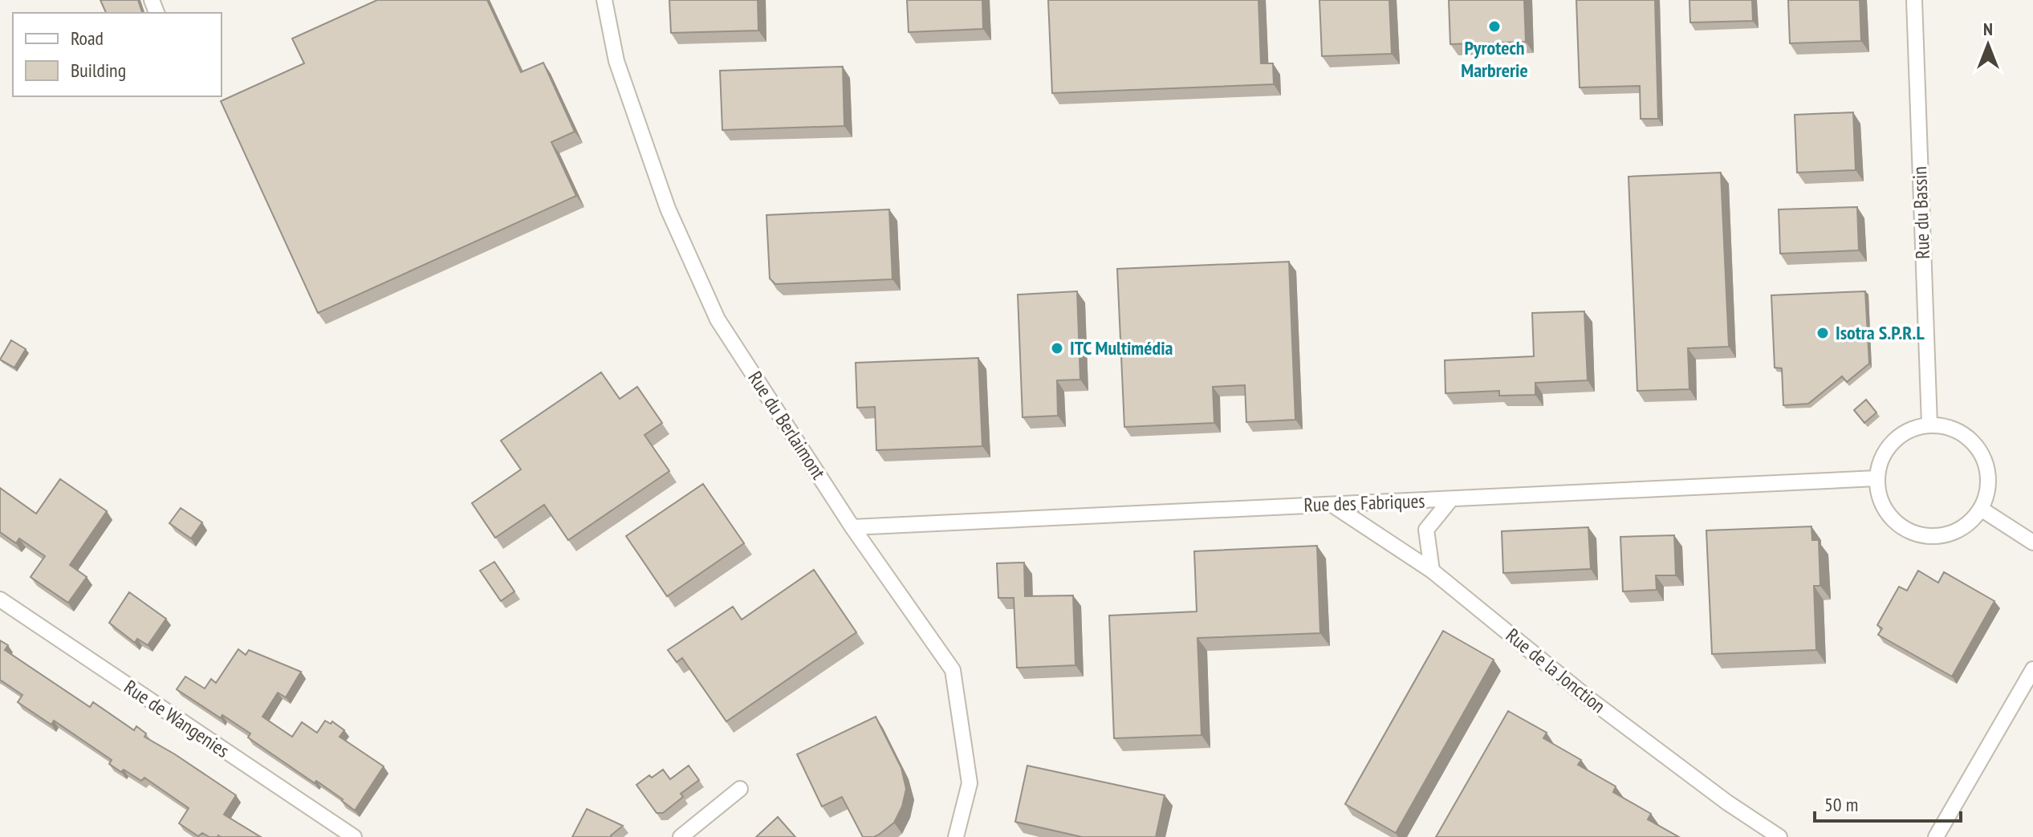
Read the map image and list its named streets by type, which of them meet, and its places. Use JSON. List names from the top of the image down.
{
  "streets": {
    "street": [
      "Rue du Bassin",
      "Rue du Berlaimont",
      "Rue des Fabriques",
      "Rue de la Jonction",
      "Rue de Wangenies"
    ]
  },
  "crossings": [
    ["Rue du Bassin", "Rue des Fabriques"],
    ["Rue du Berlaimont", "Rue des Fabriques"],
    ["Rue des Fabriques", "Rue de la Jonction"]
  ],
  "places": ["Pyrotech Marbrerie", "Isotra S.P.R.L", "ITC Multimédia"],
  "legend": ["Road", "Building"],
  "scale_bar": "50 m",
  "north": "top"
}
